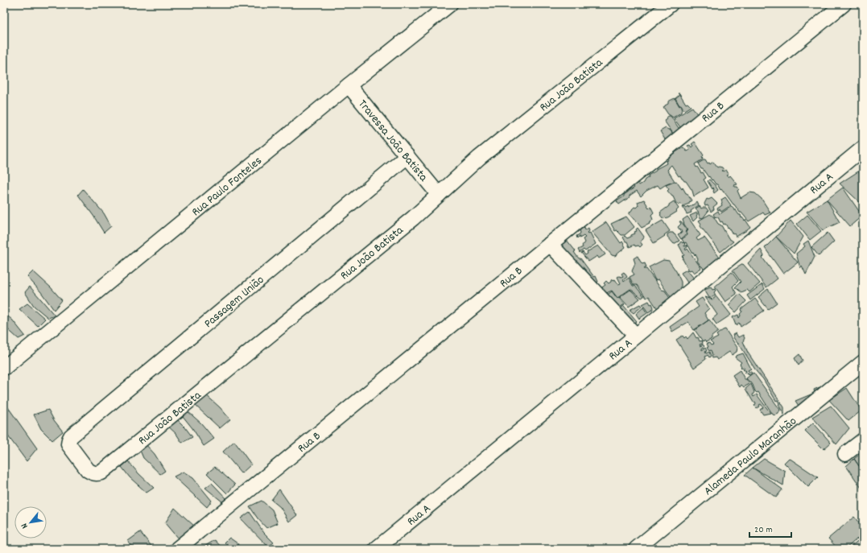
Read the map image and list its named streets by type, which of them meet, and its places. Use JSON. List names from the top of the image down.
{
  "streets": {
    "street": [
      "Rua João Batista",
      "Rua B",
      "Travessa João Batista",
      "Rua A",
      "Rua Paulo Fonteles",
      "Passagem União",
      "Alameda Paulo Maranhão"
    ]
  },
  "crossings": [
    ["Rua João Batista", "Travessa João Batista"],
    ["Rua João Batista", "Passagem União"],
    ["Travessa João Batista", "Rua Paulo Fonteles"],
    ["Travessa João Batista", "Passagem União"]
  ],
  "scale_bar": "20 m",
  "north": "bottom left"
}
